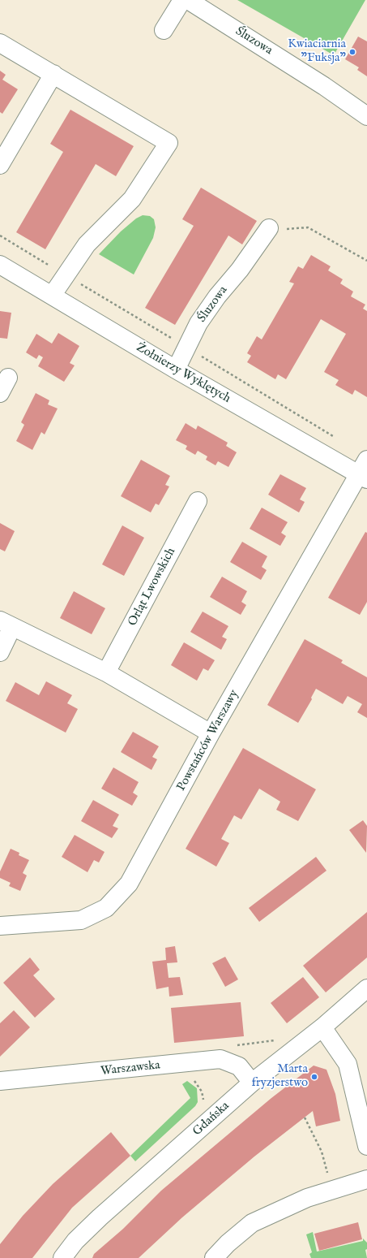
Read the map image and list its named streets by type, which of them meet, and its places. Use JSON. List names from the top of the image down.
{
  "streets": {
    "street": [
      "Śluzowa",
      "Żołnierzy Wyklętych",
      "Orląt Lwowskich",
      "Powstańców Warszawy",
      "Warszawska",
      "Gdańska"
    ]
  },
  "crossings": [
    ["Śluzowa", "Żołnierzy Wyklętych"],
    ["Żołnierzy Wyklętych", "Powstańców Warszawy"],
    ["Warszawska", "Gdańska"]
  ],
  "places": ["Kwiaciarnia \"Fuksja\"", "Marta fryzjerstwo"]
}
